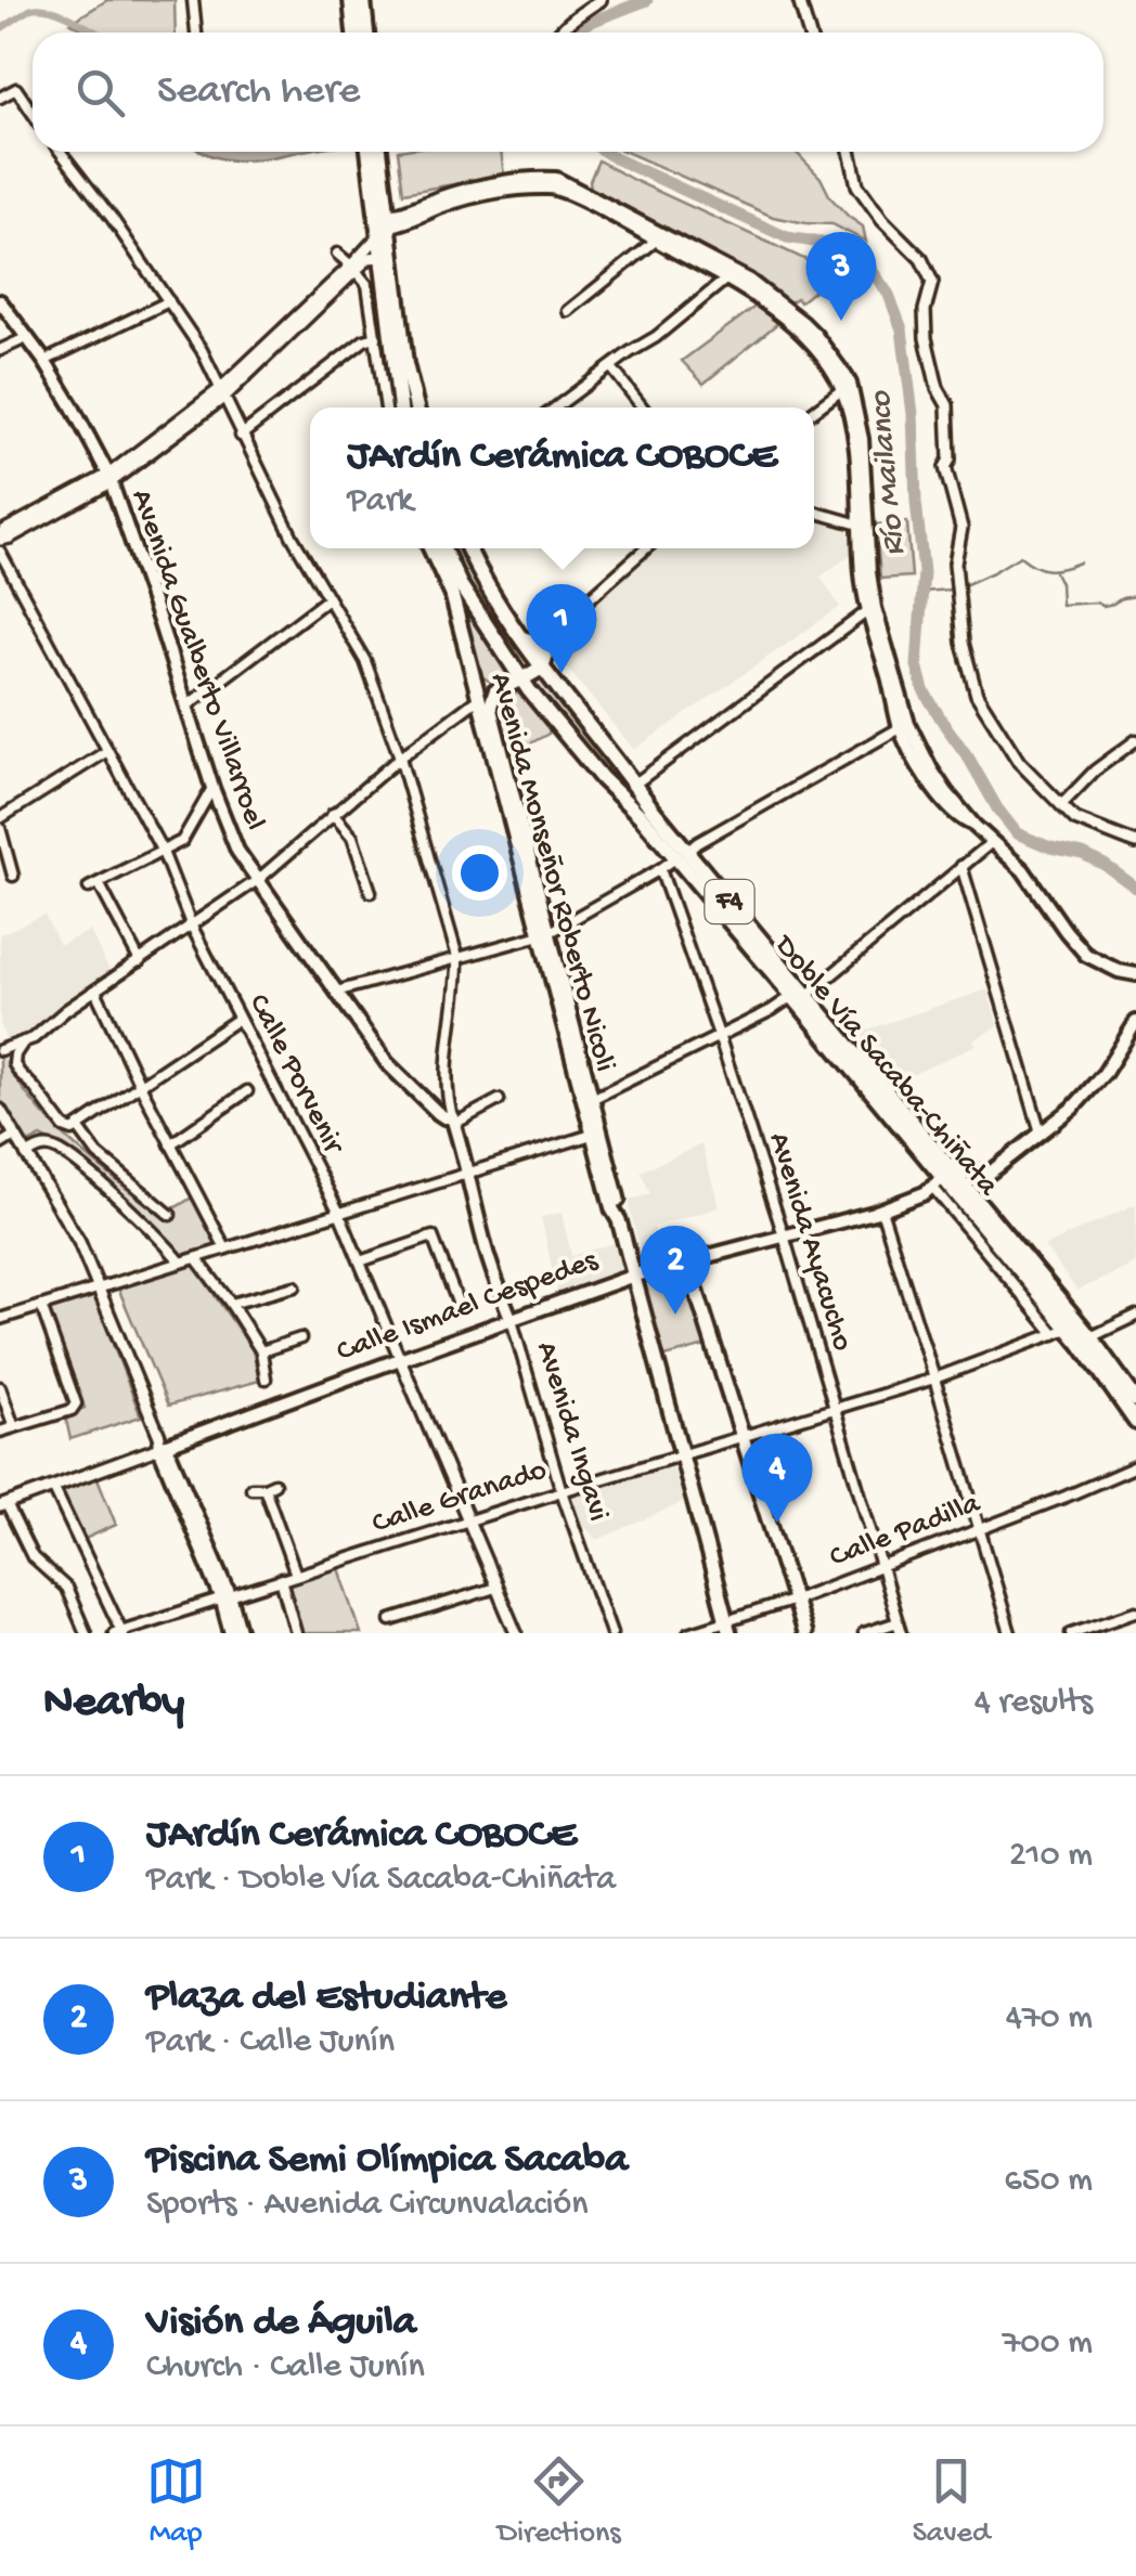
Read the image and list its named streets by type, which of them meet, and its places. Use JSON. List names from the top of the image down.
{
  "streets": {
    "highway": ["F4", "Doble Vía Sacaba-Chiñata"],
    "main road": [
      "Avenida Gualberto Villarroel",
      "Avenida Monseñor Roberto Nicoli",
      "Calle Ismael Cespedes",
      "Avenida Ingavi"
    ],
    "street": [
      "Calle Porvenir",
      "Avenida Ayacucho",
      "Calle Granado",
      "Calle Padilla"
    ]
  },
  "crossings": [
    ["Avenida Gualberto Villarroel", "Avenida Ingavi"],
    ["Avenida Monseñor Roberto Nicoli", "Doble Vía Sacaba-Chiñata"],
    ["Avenida Monseñor Roberto Nicoli", "Calle Ismael Cespedes"],
    ["Avenida Monseñor Roberto Nicoli", "Calle Granado"],
    ["Avenida Monseñor Roberto Nicoli", "Calle Padilla"],
    ["Doble Vía Sacaba-Chiñata", "Calle Ismael Cespedes"],
    ["Doble Vía Sacaba-Chiñata", "Calle Granado"],
    ["Calle Porvenir", "Calle Ismael Cespedes"],
    ["Calle Porvenir", "Calle Granado"],
    ["Avenida Ayacucho", "Calle Ismael Cespedes"],
    ["Avenida Ayacucho", "Calle Granado"],
    ["Avenida Ayacucho", "Calle Padilla"],
    ["Calle Ismael Cespedes", "Avenida Ingavi"],
    ["Avenida Ingavi", "Calle Granado"]
  ],
  "water": ["Río Mailanco"],
  "page": {
    "search": "Search here",
    "pins": [
      "3",
      "1",
      "2",
      "4"
    ],
    "popup": ["JArdín Cerámica COBOCE", "Park"],
    "heading": ["Nearby", "4 results"],
    "list": [
      {
        "mark": "1",
        "name": "JArdín Cerámica COBOCE",
        "note": "Park · Doble Vía Sacaba-Chiñata",
        "value": "210 m"
      },
      {
        "mark": "2",
        "name": "Plaza del Estudiante",
        "note": "Park · Calle Junín",
        "value": "470 m"
      },
      {
        "mark": "3",
        "name": "Piscina Semi Olímpica Sacaba",
        "note": "Sports · Avenida Circunvalación",
        "value": "650 m"
      },
      {
        "mark": "4",
        "name": "Visión de Águila",
        "note": "Church · Calle Junín",
        "value": "700 m"
      }
    ],
    "nav": ["Map", "Directions", "Saved"]
  }
}
